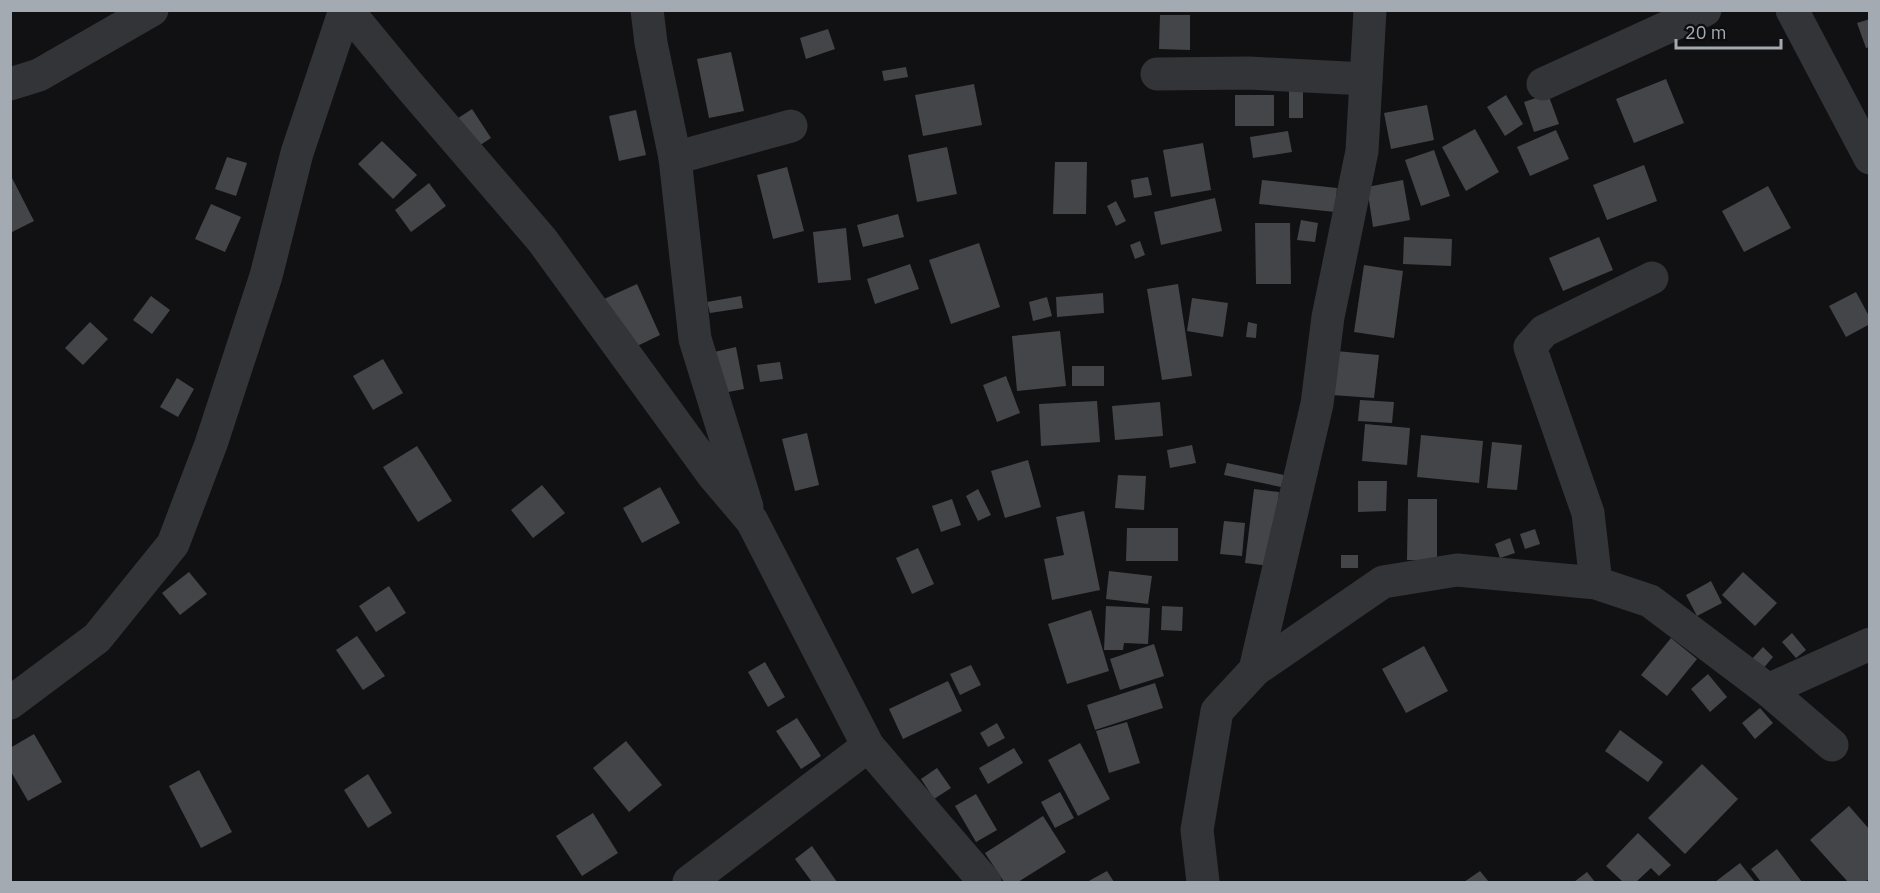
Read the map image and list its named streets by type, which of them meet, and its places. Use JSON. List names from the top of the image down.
{
  "scale_bar": "20 m"
}
